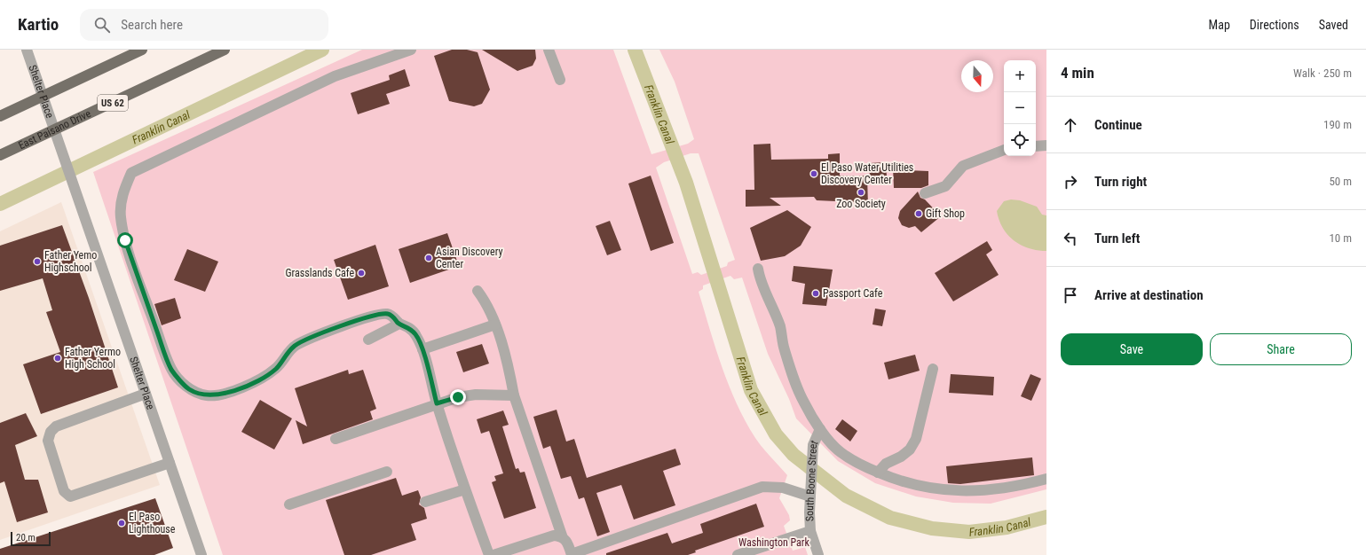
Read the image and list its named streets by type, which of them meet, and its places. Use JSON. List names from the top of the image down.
{
  "streets": {
    "main road": ["US 62", "East Paisano Drive"],
    "street": ["Shelter Place", "South Boone Street"]
  },
  "crossings": [
    ["Shelter Place", "East Paisano Drive"]
  ],
  "water": ["Franklin Canal"],
  "parks": ["Washington Park"],
  "places": [
    "El Paso Water Utilities Discovery Center",
    "Zoo Society",
    "Gift Shop",
    "Asian Discovery Center",
    "Father Yemo Highschool",
    "Grasslands Cafe",
    "Passport Cafe",
    "Father Yermo High School",
    "El Paso Lighthouse"
  ],
  "scale_bar": "20 m",
  "north": "bottom",
  "page": {
    "header": "Kartio",
    "search": "Search here",
    "nav": ["Map", "Directions", "Saved"],
    "heading": ["4 min", "Walk · 250 m"],
    "map_buttons": ["+", "−"],
    "list": [
      ["Continue", "190 m"],
      ["Turn right", "50 m"],
      ["Turn left", "10 m"],
      "Arrive at destination"
    ],
    "buttons": ["Save", "Share"],
    "scale": "20 m"
  }
}
